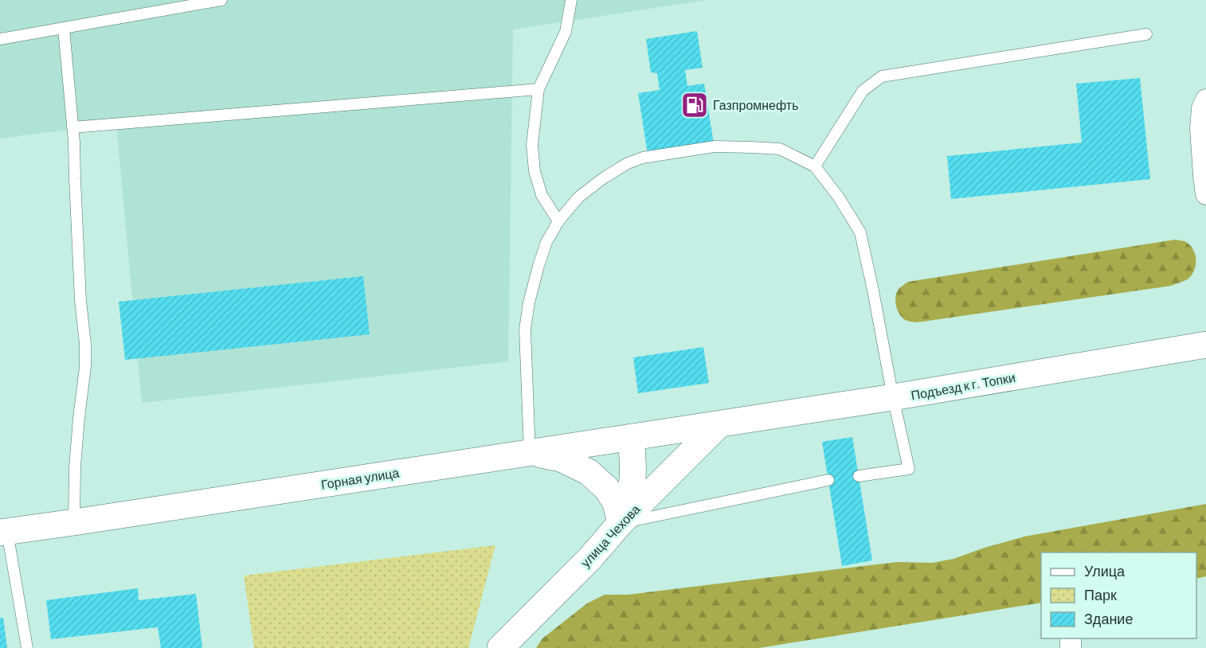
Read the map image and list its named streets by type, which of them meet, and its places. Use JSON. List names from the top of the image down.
{
  "streets": {
    "street": ["Подъезд к г. Топки", "Горная улица", "улица Чехова"]
  },
  "crossings": [
    ["Подъезд к г. Топки", "Горная улица"],
    ["Подъезд к г. Топки", "улица Чехова"],
    ["Горная улица", "улица Чехова"]
  ],
  "places": {
    "fuel station": ["Газпромнефть"]
  },
  "legend": ["Улица", "Парк", "Здание"]
}
